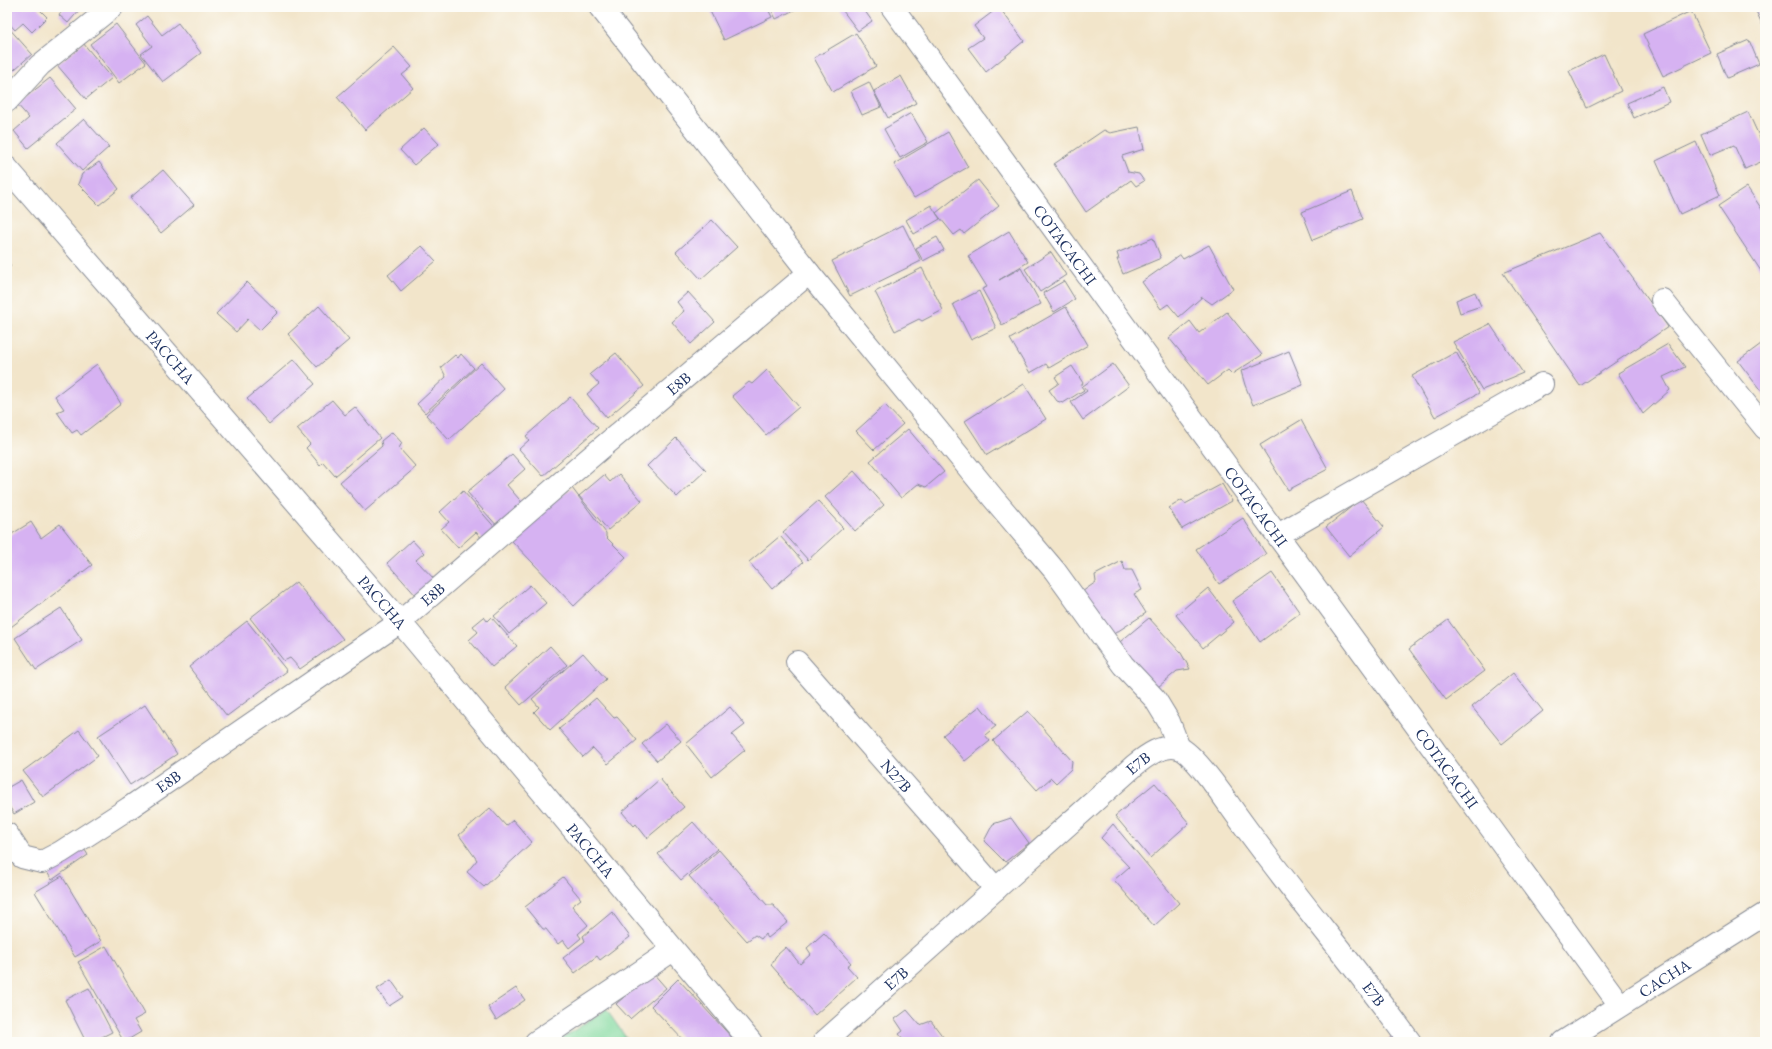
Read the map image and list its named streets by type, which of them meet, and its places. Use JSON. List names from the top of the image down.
{
  "streets": {
    "street": [
      "COTACACHI",
      "PACCHA",
      "E8B",
      "E7B",
      "N27B",
      "CACHA"
    ]
  },
  "crossings": [
    ["COTACACHI", "CACHA"],
    ["PACCHA", "E8B"],
    ["E7B", "N27B"]
  ]
}
